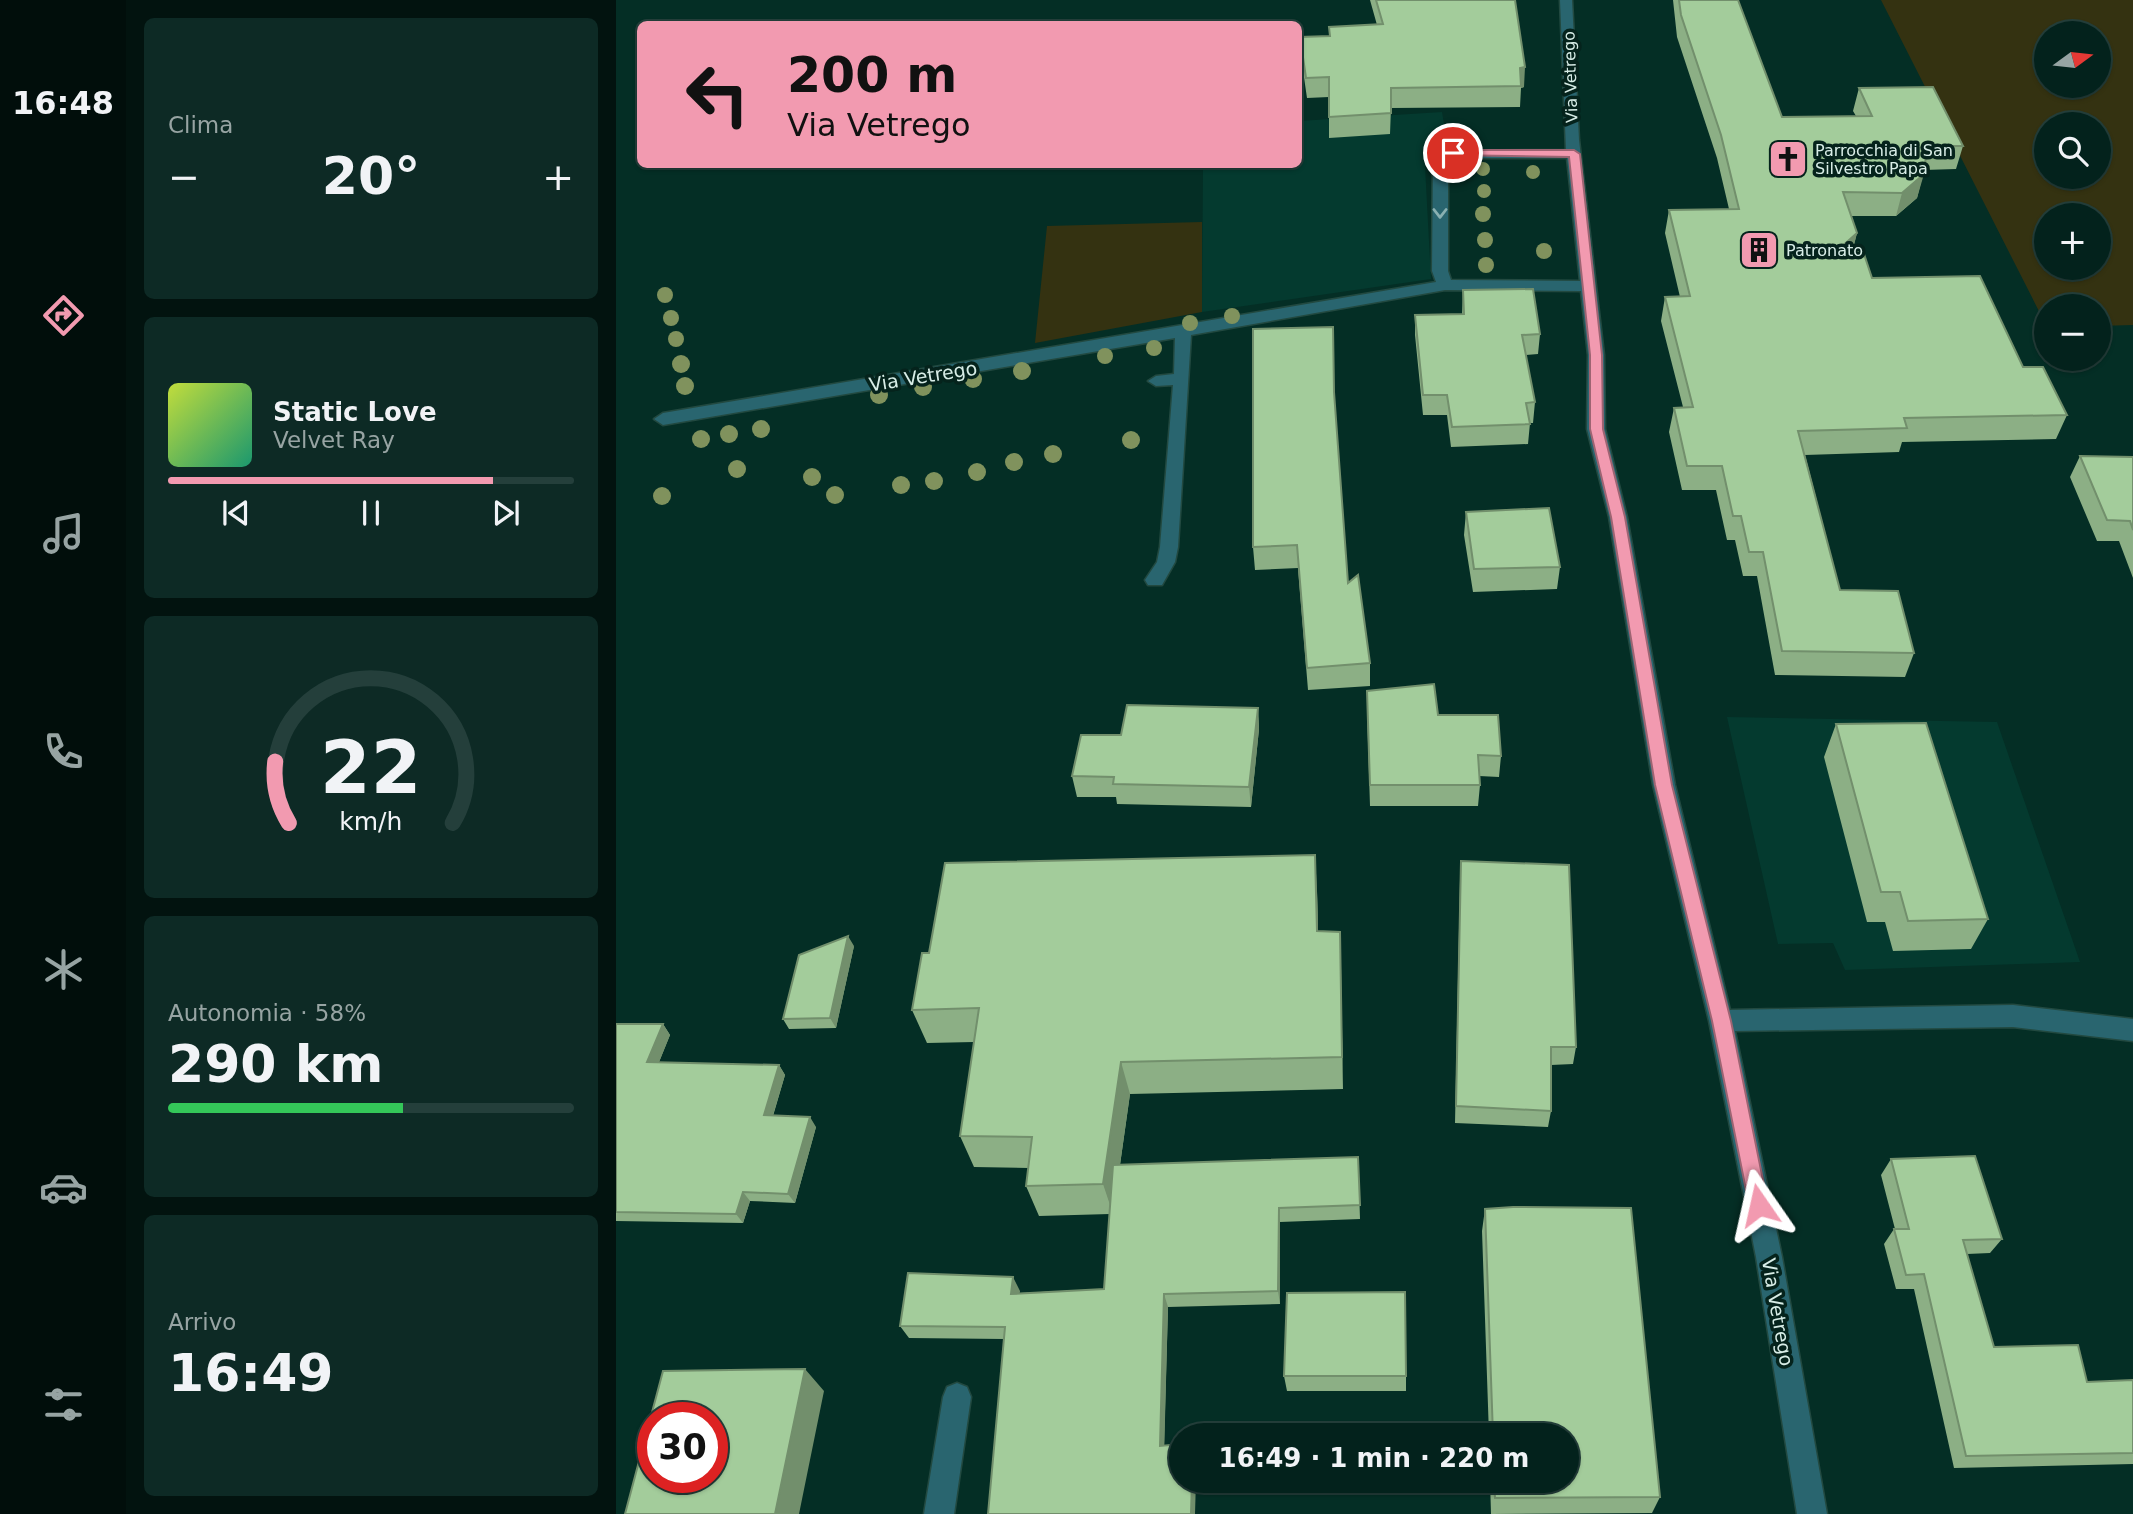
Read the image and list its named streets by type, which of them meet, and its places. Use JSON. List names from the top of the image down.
{
  "streets": {
    "street": ["Via Vetrego"]
  },
  "places": {
    "church": ["Parrocchia di San Silvestro Papa"],
    "building": ["Patronato"]
  },
  "north": "right",
  "page": {
    "tabs": "16:48",
    "tile": [
      "Clima",
      ["Autonomia · 58%", "290 km"],
      ["Arrivo", "16:49"]
    ],
    "map_buttons": ["+", "−"],
    "turn": ["200 m", "Via Vetrego"],
    "heat": ["−", "20°", "+"],
    "song": ["Static Love", "Velvet Ray"],
    "limit": "30",
    "trip": "16:49 · 1 min · 220 m",
    "gauge": ["22", "km/h"]
  }
}
